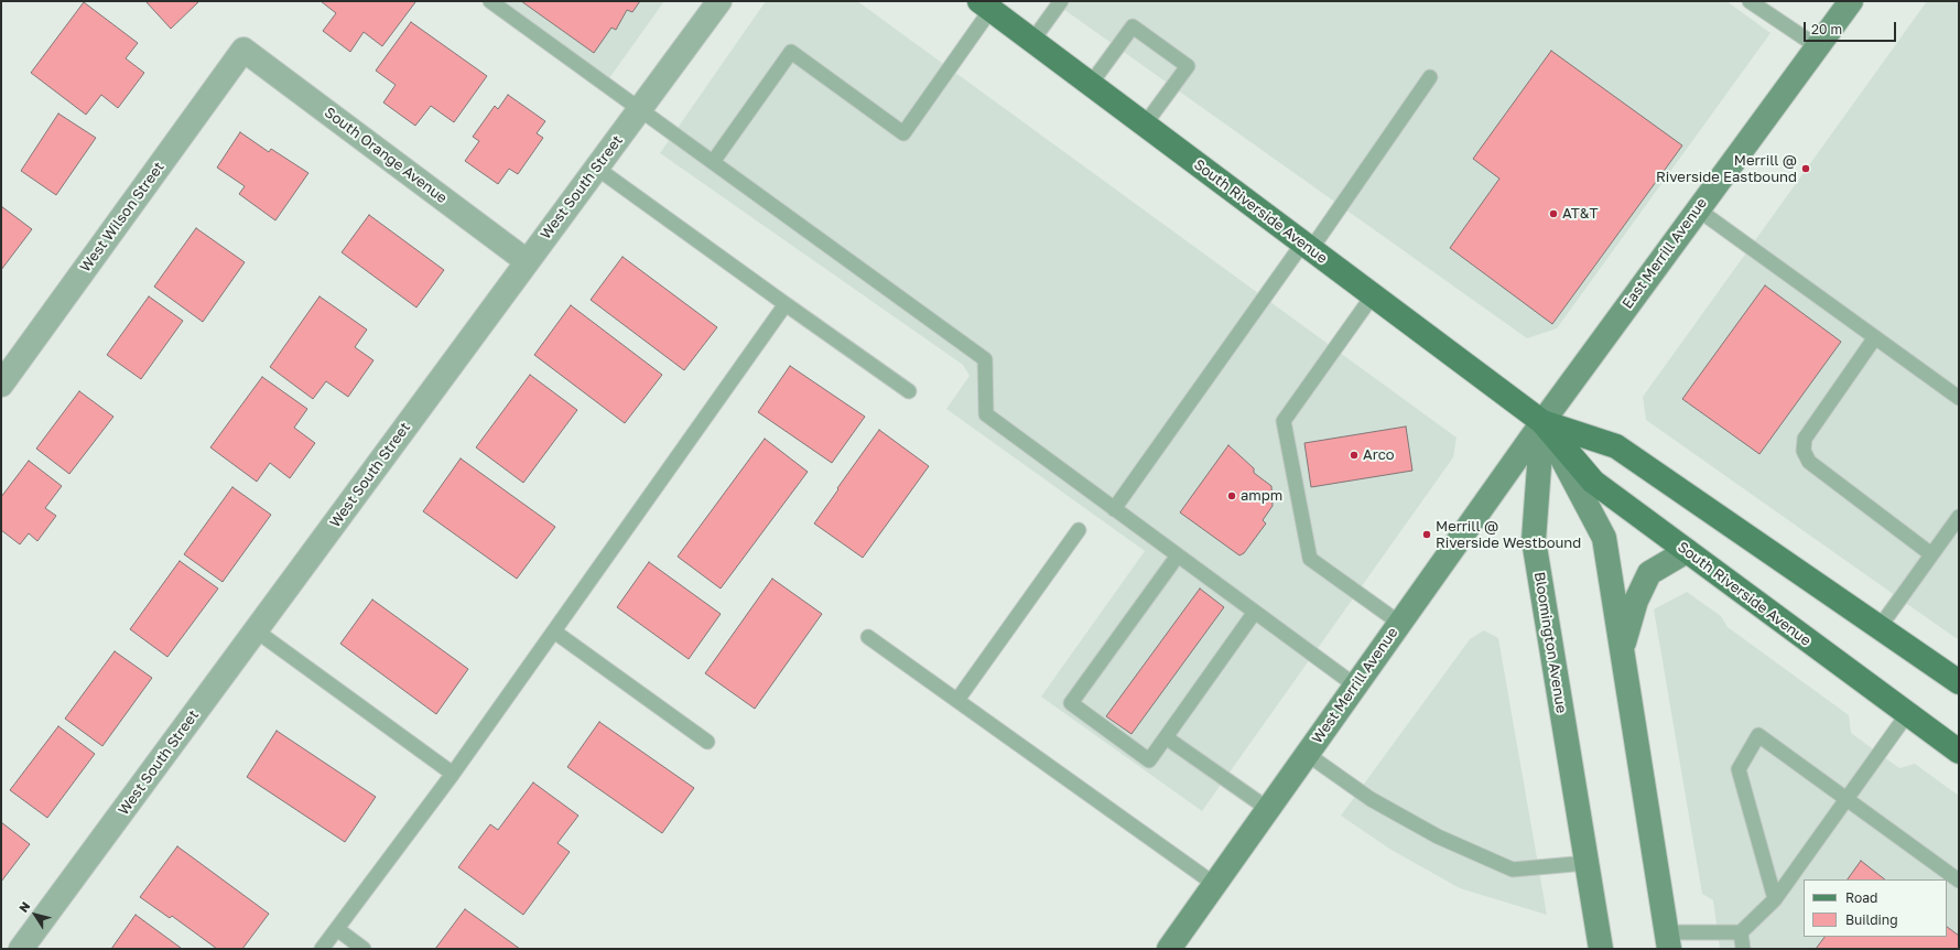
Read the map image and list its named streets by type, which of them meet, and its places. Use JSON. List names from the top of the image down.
{
  "streets": {
    "main road": [
      "South Riverside Avenue",
      "East Merrill Avenue",
      "Bloomington Avenue",
      "West Merrill Avenue"
    ],
    "street": ["South Orange Avenue", "West South Street", "West Wilson Street"]
  },
  "crossings": [
    ["South Orange Avenue", "West South Street"],
    ["South Orange Avenue", "West Wilson Street"],
    ["South Riverside Avenue", "East Merrill Avenue"],
    ["South Riverside Avenue", "Bloomington Avenue"],
    ["South Riverside Avenue", "West Merrill Avenue"],
    ["East Merrill Avenue", "Bloomington Avenue"],
    ["East Merrill Avenue", "West Merrill Avenue"],
    ["Bloomington Avenue", "West Merrill Avenue"]
  ],
  "places": [
    "Merrill @ Riverside Eastbound",
    "AT&T",
    "Arco",
    "ampm",
    "Merrill @ Riverside Westbound"
  ],
  "legend": ["Road", "Building"],
  "scale_bar": "20 m",
  "north": "top left"
}
